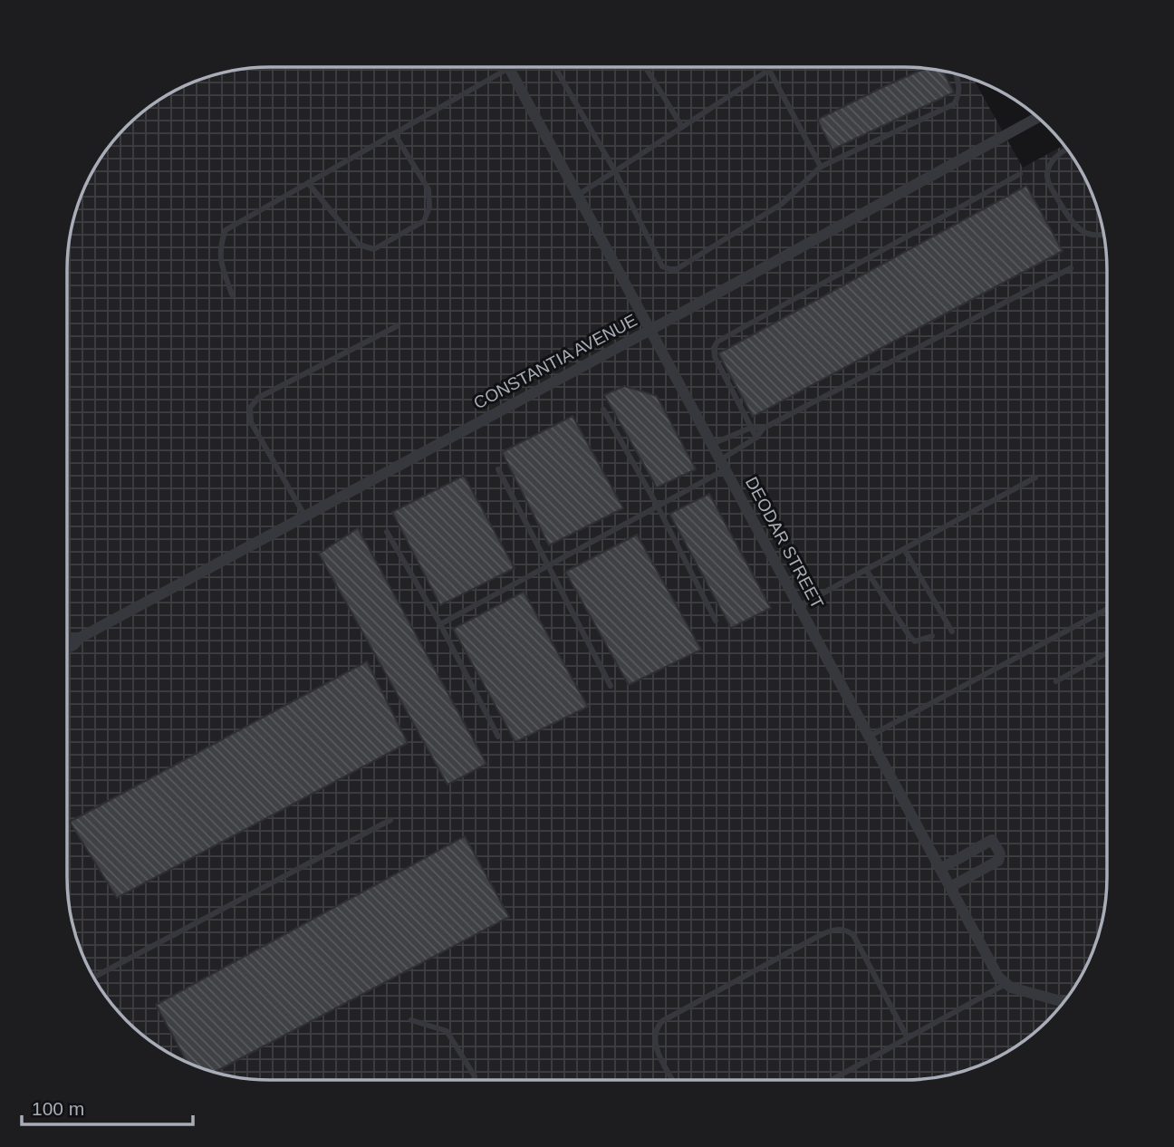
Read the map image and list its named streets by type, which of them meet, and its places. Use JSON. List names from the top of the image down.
{
  "streets": {
    "street": ["CONSTANTIA AVENUE", "DEODAR STREET"]
  },
  "crossings": [
    ["CONSTANTIA AVENUE", "DEODAR STREET"]
  ],
  "scale_bar": "100 m"
}
